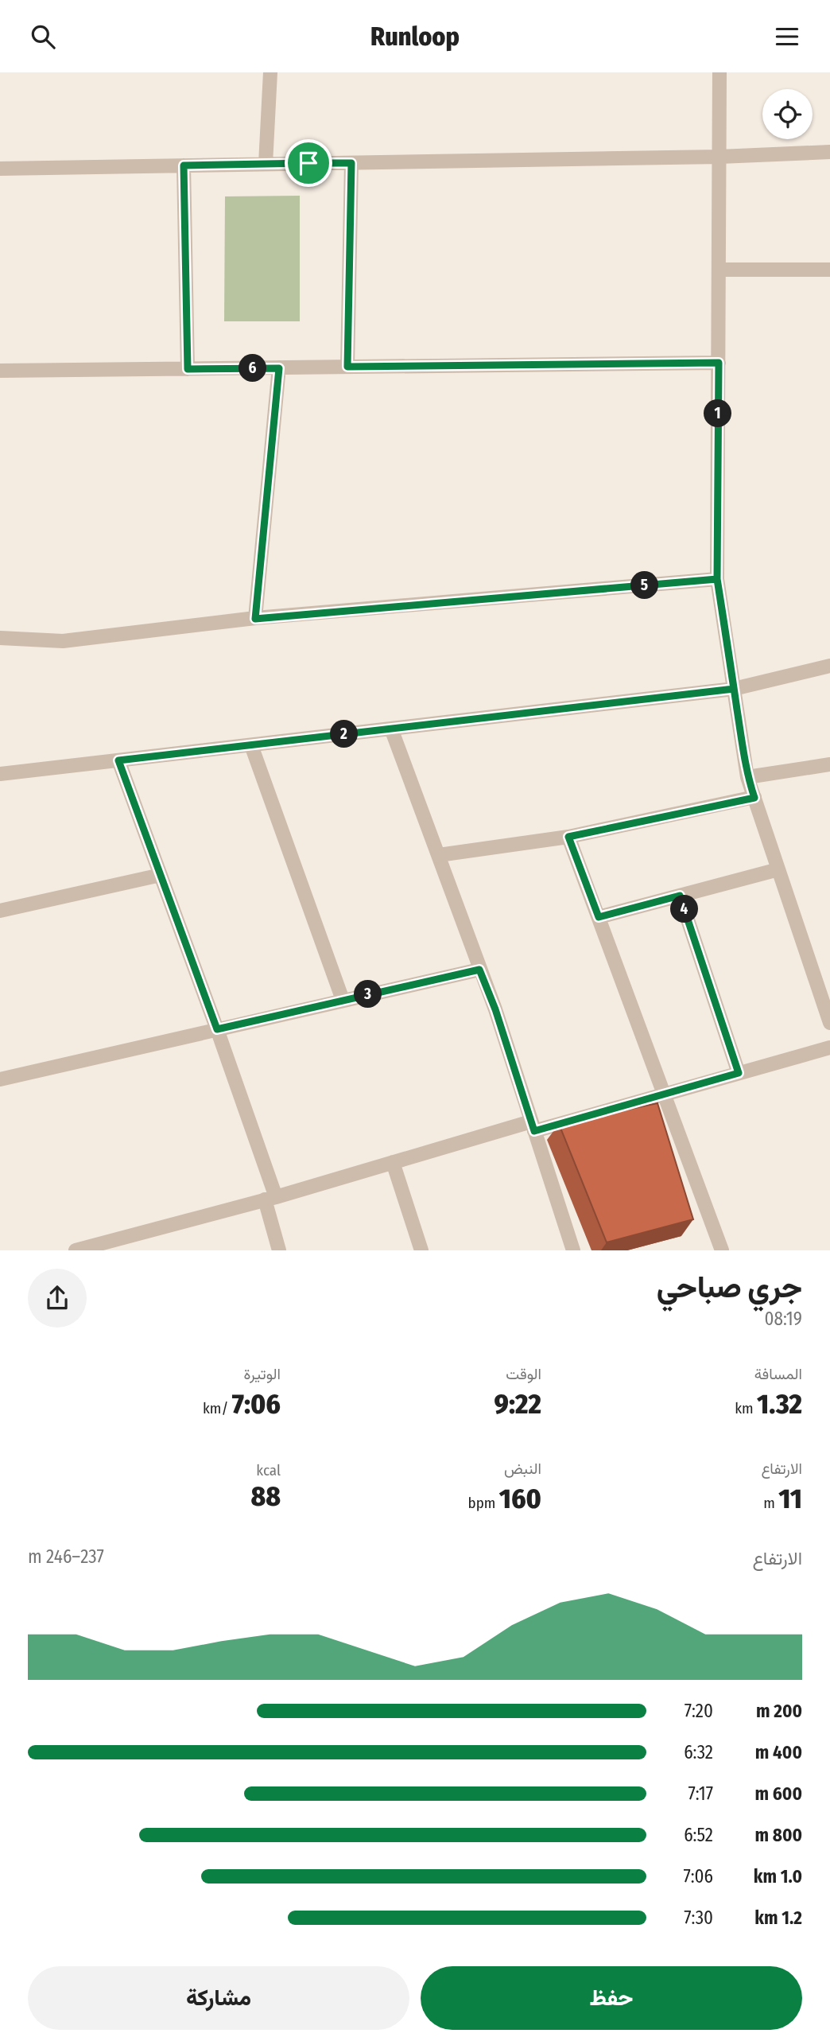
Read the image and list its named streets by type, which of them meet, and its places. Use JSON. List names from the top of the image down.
{
  "page": {
    "header": "Runloop",
    "pins": [
      "6",
      "1",
      "5",
      "2",
      "4",
      "3"
    ],
    "heading": ["جري صباحي", "08:19"],
    "stats": [
      ["المسافة", "1.32 km"],
      ["الوقت", "9:22"],
      ["الوتيرة", "7:06 /km"],
      ["الارتفاع", "11 m"],
      ["النبض", "160 bpm"],
      ["kcal", "88"]
    ],
    "chart": ["الارتفاع", "237–246 m"],
    "list": [
      {
        "name": "200 m",
        "note": "7:20"
      },
      {
        "name": "400 m",
        "note": "6:32"
      },
      {
        "name": "600 m",
        "note": "7:17"
      },
      {
        "name": "800 m",
        "note": "6:52"
      },
      {
        "name": "1.0 km",
        "note": "7:06"
      },
      {
        "name": "1.2 km",
        "note": "7:30"
      }
    ],
    "buttons": ["حفظ", "مشاركة"]
  }
}
